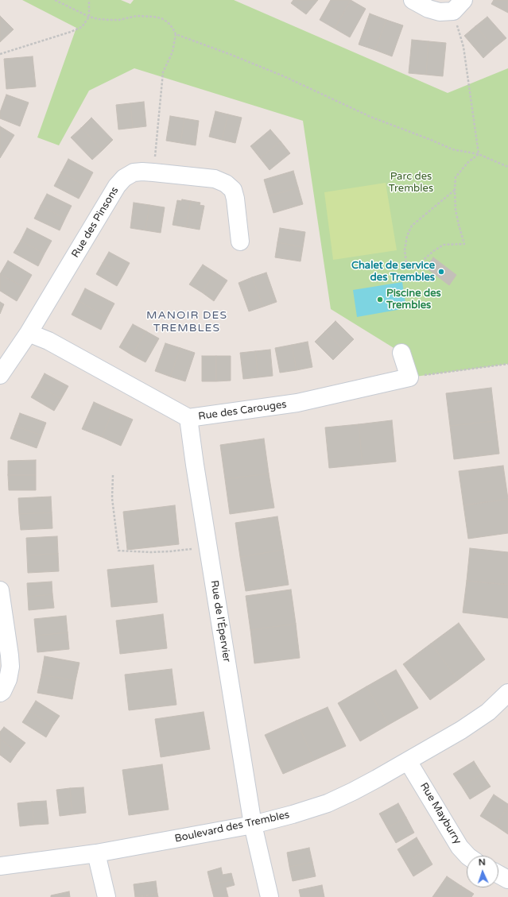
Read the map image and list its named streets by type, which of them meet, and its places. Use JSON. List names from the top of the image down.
{
  "streets": {
    "street": [
      "Rue des Pinsons",
      "Rue des Carouges",
      "Rue de l'Épervier",
      "Rue Mayburry",
      "Boulevard des Trembles"
    ]
  },
  "crossings": [
    ["Rue des Pinsons", "Rue des Carouges"],
    ["Rue des Carouges", "Rue de l'Épervier"],
    ["Rue de l'Épervier", "Boulevard des Trembles"],
    ["Rue Mayburry", "Boulevard des Trembles"]
  ],
  "districts": ["MANOIR DES TREMBLES"],
  "parks": ["Parc des Trembles"],
  "places": ["Chalet de service des Trembles", "Piscine des Trembles"],
  "north": "top"
}
